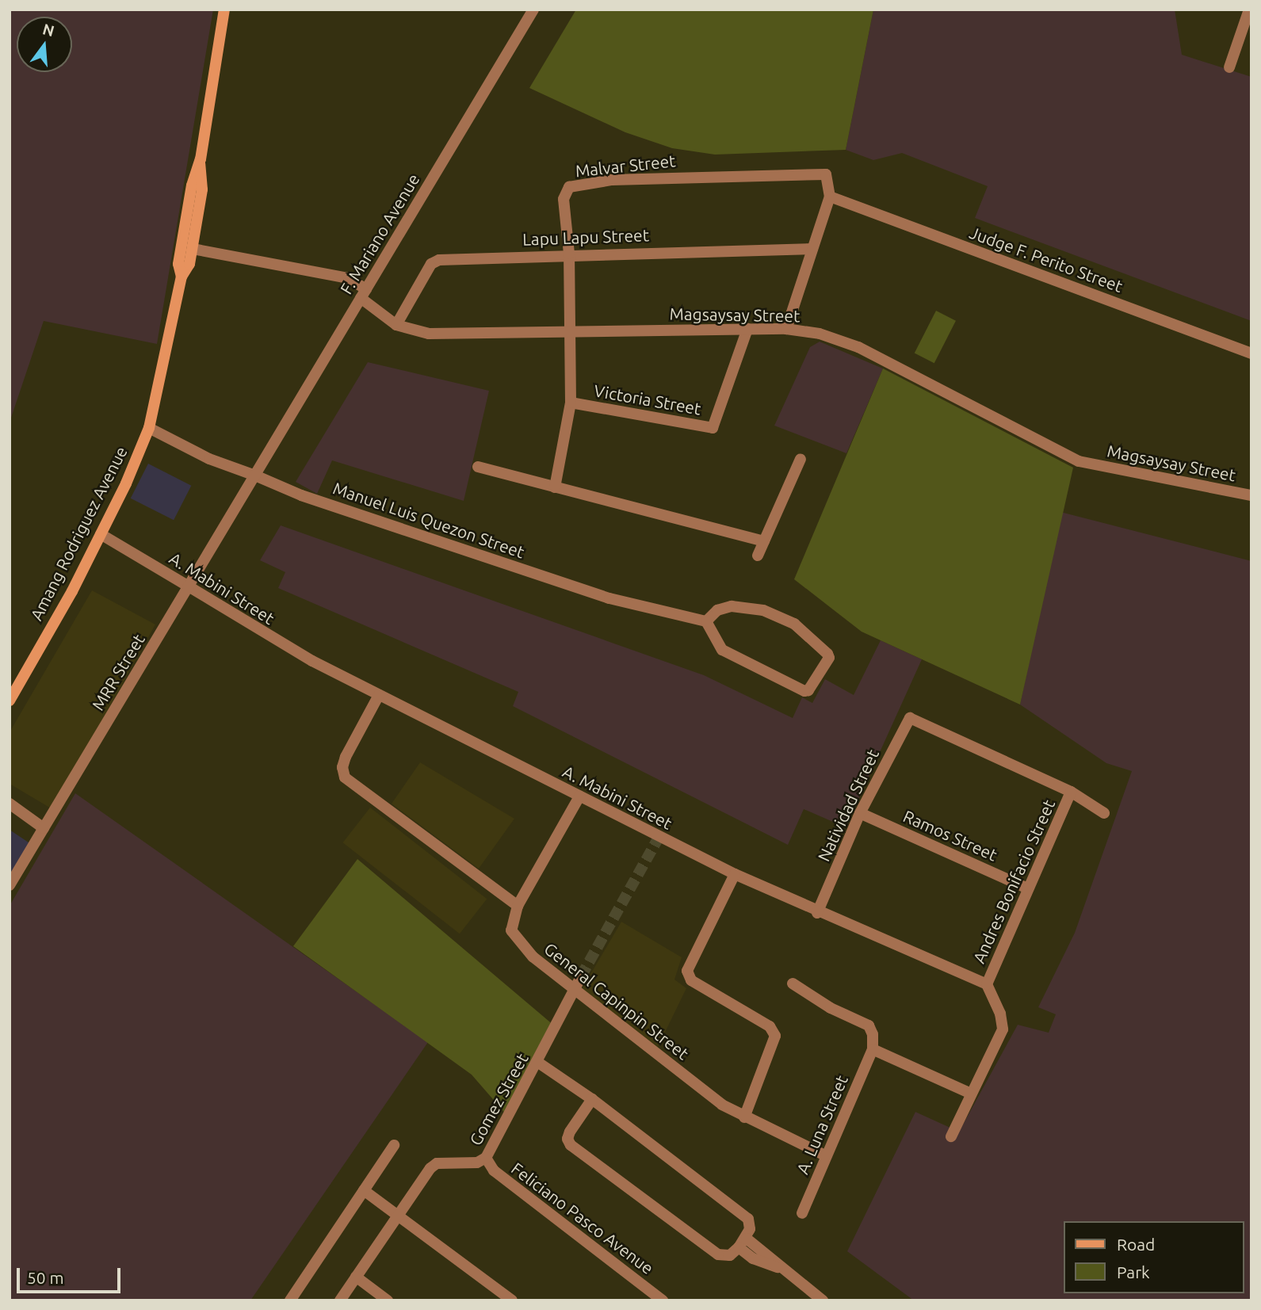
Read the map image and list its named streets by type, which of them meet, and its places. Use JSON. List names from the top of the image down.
{
  "streets": {
    "main road": ["Amang Rodriguez Avenue"],
    "street": [
      "Malvar Street",
      "F. Mariano Avenue",
      "Lapu Lapu Street",
      "Judge F. Perito Street",
      "Magsaysay Street",
      "Victoria Street",
      "Manuel Luis Quezon Street",
      "A. Mabini Street",
      "MRR Street",
      "Natividad Street",
      "Ramos Street",
      "Andres Bonifacio Street",
      "General Capinpin Street",
      "Gomez Street",
      "A. Luna Street",
      "Feliciano Pasco Avenue"
    ]
  },
  "crossings": [
    ["Malvar Street", "Lapu Lapu Street"],
    ["Malvar Street", "Judge F. Perito Street"],
    ["Malvar Street", "Magsaysay Street"],
    ["Malvar Street", "Victoria Street"],
    ["F. Mariano Avenue", "Magsaysay Street"],
    ["F. Mariano Avenue", "Manuel Luis Quezon Street"],
    ["F. Mariano Avenue", "MRR Street"],
    ["Lapu Lapu Street", "Magsaysay Street"],
    ["Magsaysay Street", "Victoria Street"],
    ["Magsaysay Street", "Amang Rodriguez Avenue"],
    ["Manuel Luis Quezon Street", "Amang Rodriguez Avenue"],
    ["Manuel Luis Quezon Street", "MRR Street"],
    ["Amang Rodriguez Avenue", "A. Mabini Street"],
    ["A. Mabini Street", "MRR Street"],
    ["A. Mabini Street", "Natividad Street"],
    ["A. Mabini Street", "Andres Bonifacio Street"],
    ["Natividad Street", "Ramos Street"],
    ["Natividad Street", "Andres Bonifacio Street"],
    ["Ramos Street", "Andres Bonifacio Street"],
    ["General Capinpin Street", "Gomez Street"],
    ["General Capinpin Street", "A. Luna Street"],
    ["Gomez Street", "Feliciano Pasco Avenue"]
  ],
  "legend": ["Road", "Park"],
  "scale_bar": "50 m",
  "north": "top"
}
